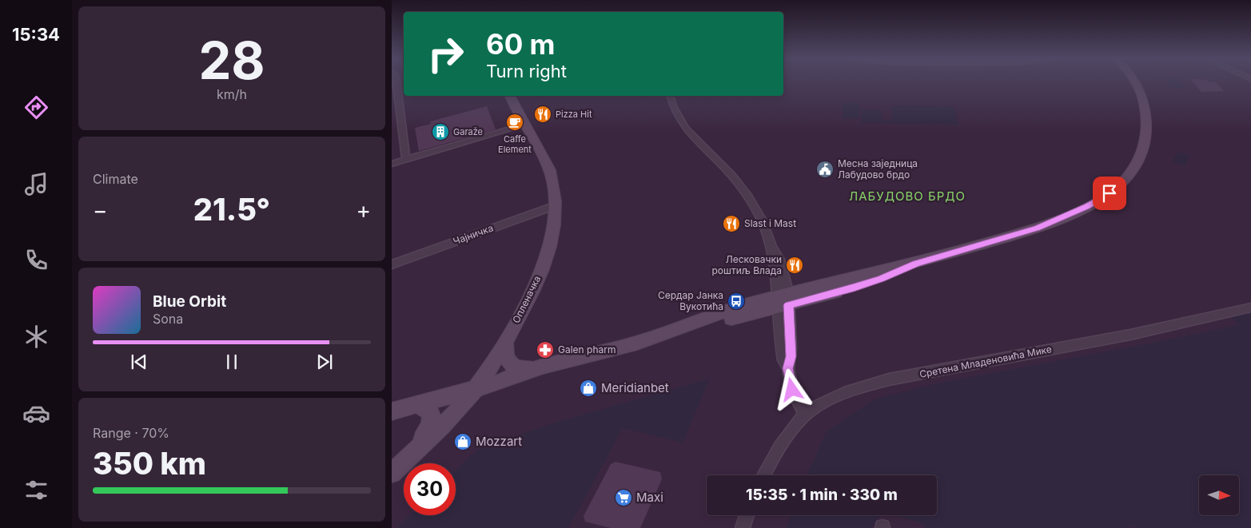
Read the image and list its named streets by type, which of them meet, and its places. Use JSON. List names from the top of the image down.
{
  "streets": {
    "street": ["Чајничка", "Опленачка", "Сретена Младеновића Мике"]
  },
  "crossings": [
    ["Чајничка", "Опленачка"]
  ],
  "districts": ["ЛАБУДОВО БРДО"],
  "places": {
    "restaurant": ["Pizza Hit", "Slast i Mast", "Лесковачки роштиљ Влада"],
    "cafe": ["Caffe Element"],
    "building": ["Garaže"],
    "public building": ["Месна заједница Лабудово брдо"],
    "bus stop": ["Сердар Јанка Вукотића"],
    "pharmacy": ["Galen pharm"],
    "shop": ["Meridianbet", "Mozzart"],
    "supermarket": ["Maxi"]
  },
  "north": "right",
  "page": {
    "tabs": "15:34",
    "tile": [
      ["28", "km/h"],
      "Climate",
      ["Range · 70%", "350 km"]
    ],
    "turn": ["60 m", "Turn right"],
    "heat": ["−", "21.5°", "+"],
    "song": ["Blue Orbit", "Sona"],
    "limit": "30",
    "trip": "15:35 · 1 min · 330 m"
  }
}
